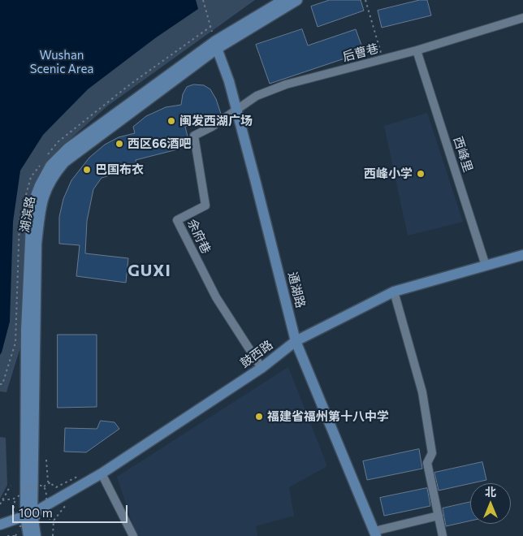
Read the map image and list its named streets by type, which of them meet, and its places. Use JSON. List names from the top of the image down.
{
  "streets": {
    "street": [
      "后曹巷",
      "西峰里",
      "湖滨路",
      "余府巷",
      "通湖路",
      "鼓西路"
    ]
  },
  "crossings": [
    ["后曹巷", "西峰里"],
    ["后曹巷", "余府巷"],
    ["后曹巷", "通湖路"],
    ["西峰里", "鼓西路"],
    ["湖滨路", "通湖路"],
    ["湖滨路", "鼓西路"],
    ["余府巷", "鼓西路"],
    ["通湖路", "鼓西路"]
  ],
  "districts": ["GUXI"],
  "parks": ["Wushan Scenic Area"],
  "places": [
    "闽发西湖广场",
    "西区66酒吧",
    "巴国布衣",
    "西峰小学",
    "福建省福州第十八中学"
  ],
  "scale_bar": "100 m",
  "north": "top"
}
